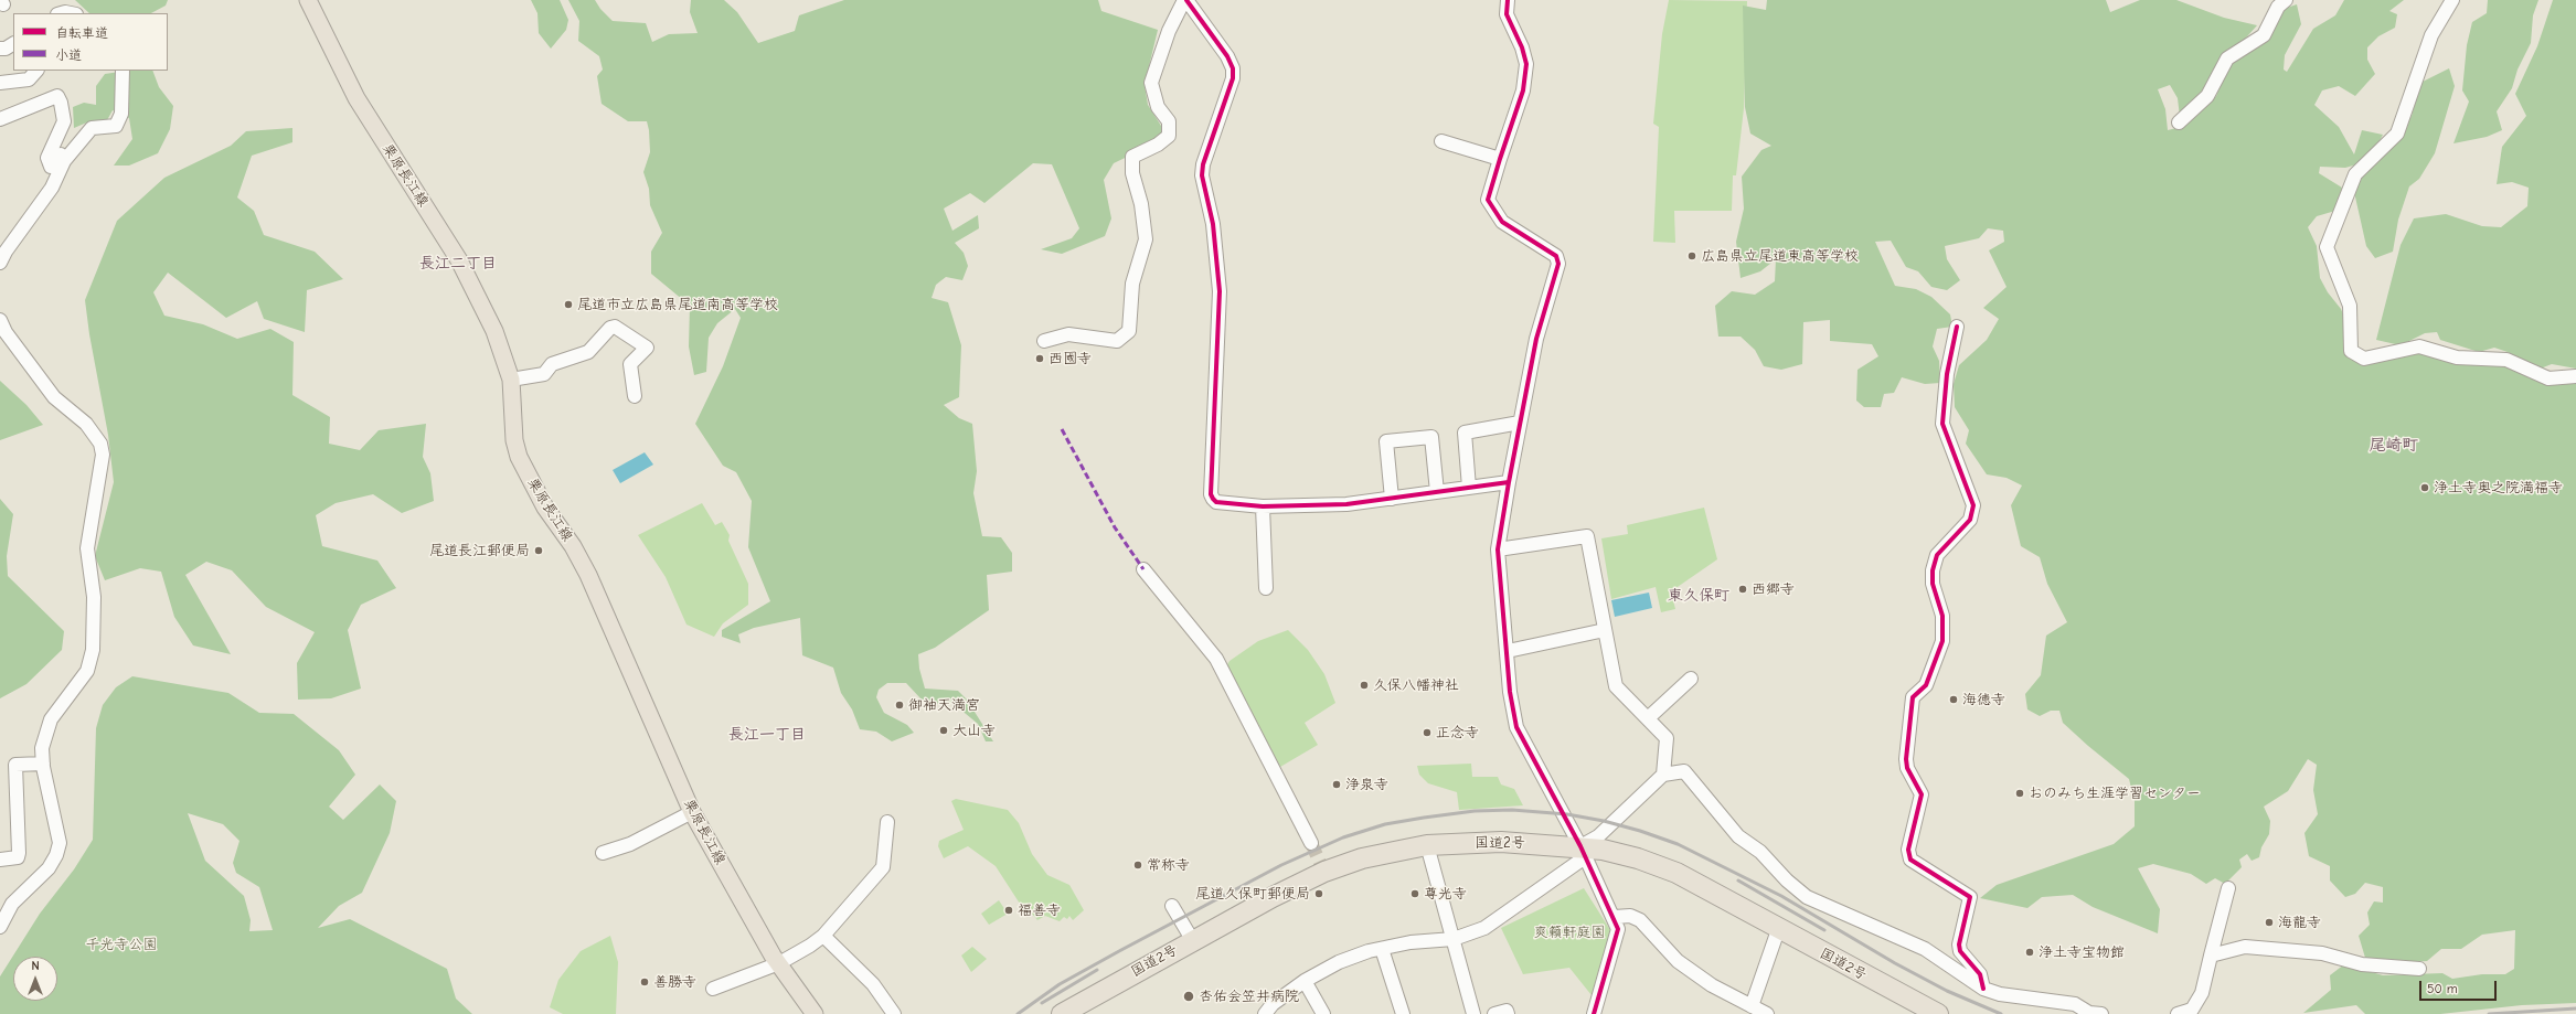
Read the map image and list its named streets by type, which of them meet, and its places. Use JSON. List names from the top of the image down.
{
  "streets": {
    "highway": ["国道2号"],
    "main road": ["栗原長江線"]
  },
  "districts": [
    "長江二丁目",
    "尾崎町",
    "東久保町",
    "長江一丁目"
  ],
  "parks": ["爽籟軒庭園", "千光寺公園"],
  "places": [
    "広島県立尾道東高等学校",
    "尾道市立広島県尾道南高等学校",
    "西國寺",
    "浄土寺奥之院満福寺",
    "尾道長江郵便局",
    "西郷寺",
    "久保八幡神社",
    "海徳寺",
    "御袖天満宮",
    "大山寺",
    "正念寺",
    "浄泉寺",
    "おのみち生涯学習センター",
    "常称寺",
    "尾道久保町郵便局",
    "尊光寺",
    "福善寺",
    "海龍寺",
    "浄土寺宝物館",
    "善勝寺",
    "杏佑会笠井病院"
  ],
  "legend": ["自転車道", "小道"],
  "scale_bar": "50 m",
  "north": "top"
}
